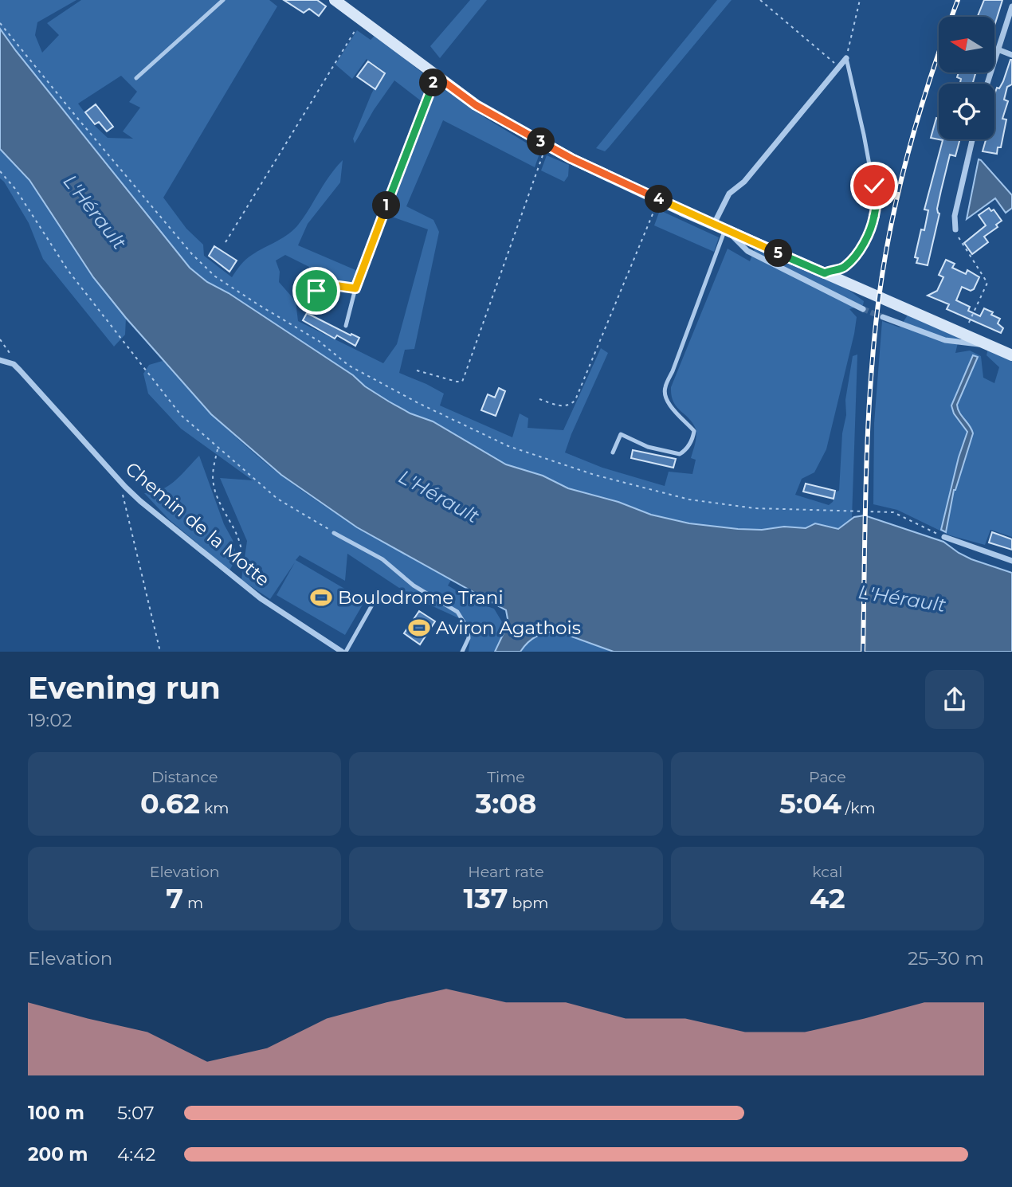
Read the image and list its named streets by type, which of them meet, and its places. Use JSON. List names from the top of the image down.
{
  "streets": {
    "street": ["Chemin de la Motte"]
  },
  "water": ["L'Hérault"],
  "places": {
    "sports": ["Boulodrome Trani", "Aviron Agathois"]
  },
  "north": "left",
  "page": {
    "pins": [
      "2",
      "3",
      "4",
      "1",
      "5"
    ],
    "heading": ["Evening run", "19:02"],
    "stats": [
      ["Distance", "0.62 km"],
      ["Time", "3:08"],
      ["Pace", "5:04 /km"],
      ["Elevation", "7 m"],
      ["Heart rate", "137 bpm"],
      ["kcal", "42"]
    ],
    "chart": ["Elevation", "25–30 m"],
    "list": [
      {
        "name": "100 m",
        "note": "5:07"
      },
      {
        "name": "200 m",
        "note": "4:42"
      }
    ]
  }
}
